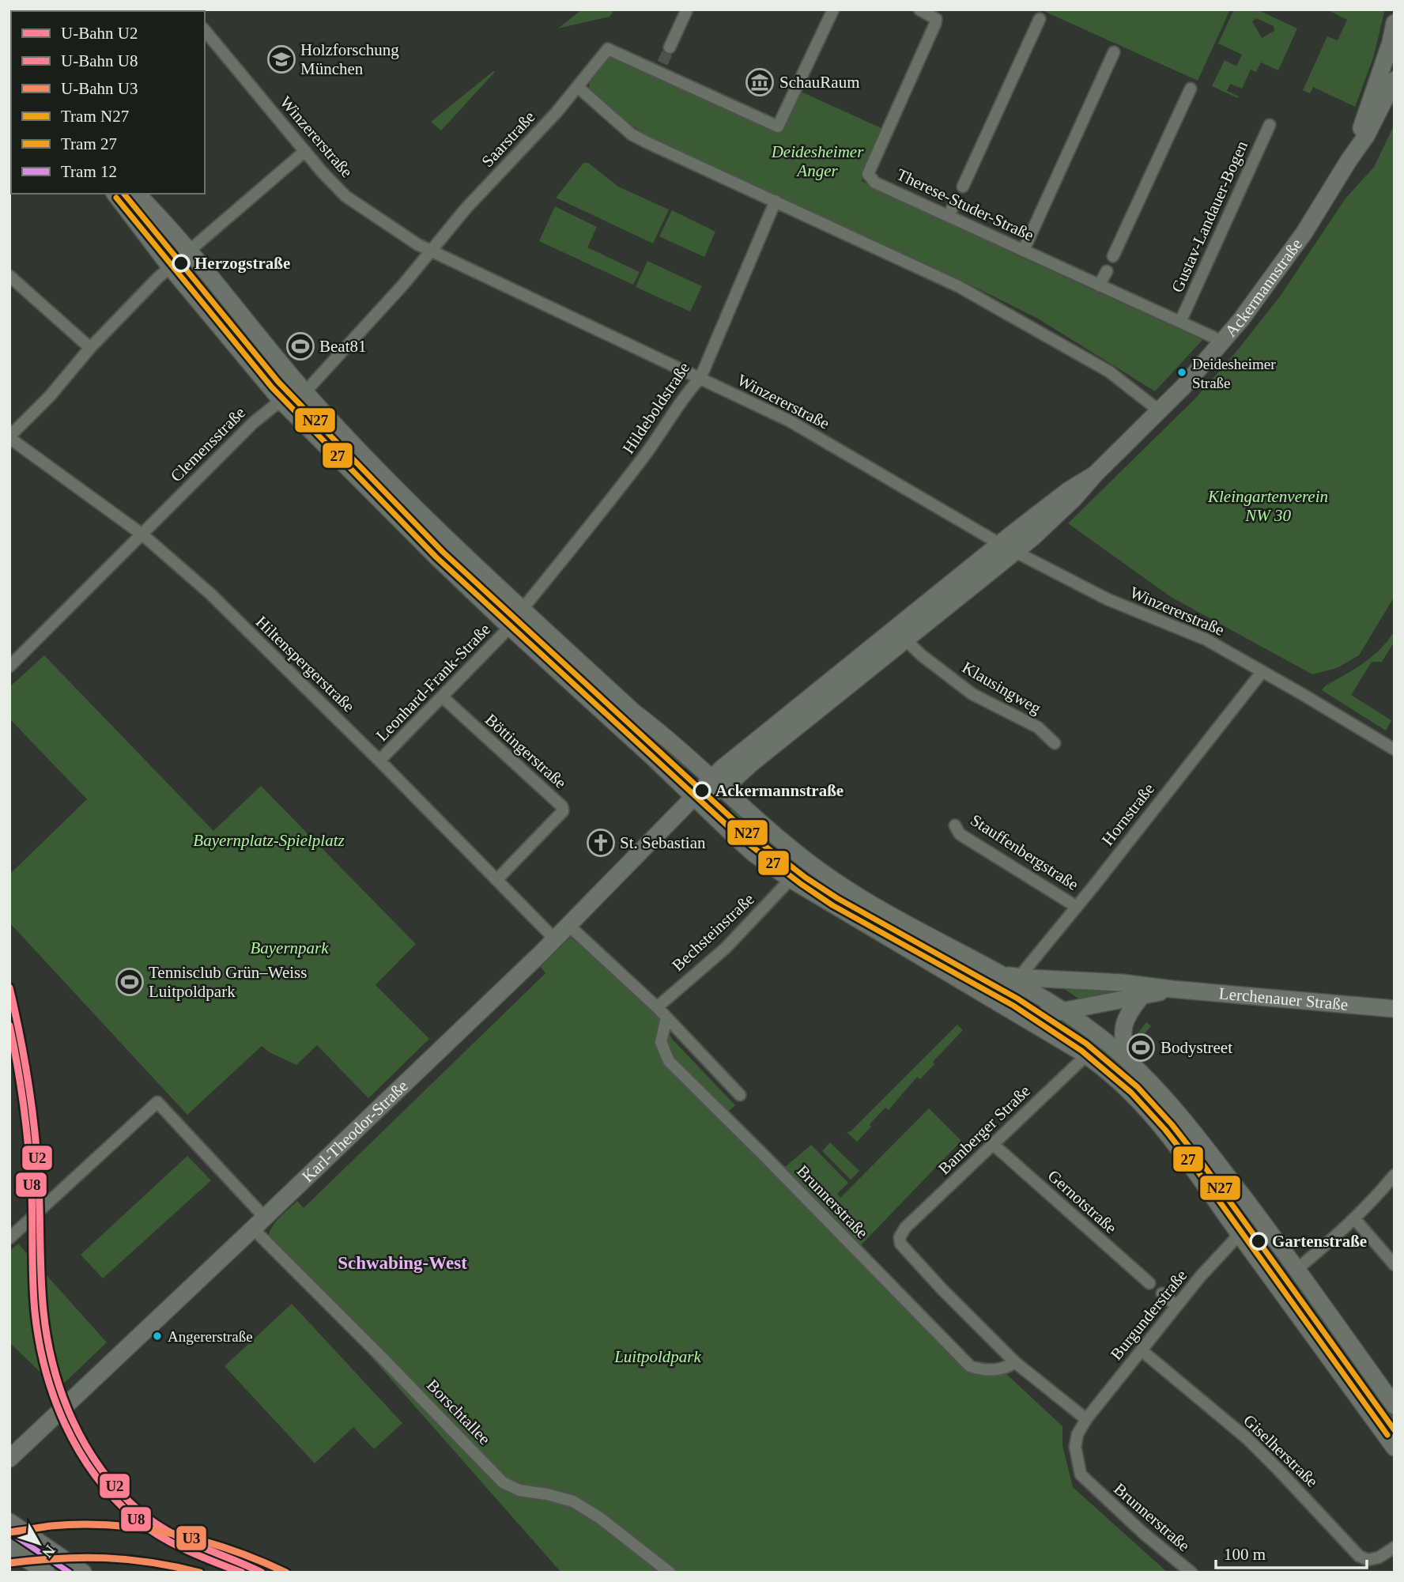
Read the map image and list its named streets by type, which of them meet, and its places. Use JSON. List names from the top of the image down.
{
  "streets": {
    "main road": ["Ackermannstraße", "Lerchenauer Straße", "Karl-Theodor-Straße"],
    "street": [
      "Winzererstraße",
      "Saarstraße",
      "Therese-Studer-Straße",
      "Gustav-Landauer-Bogen",
      "Hildeboldstraße",
      "Clemensstraße",
      "Hiltenspergerstraße",
      "Leonhard-Frank-Straße",
      "Klausingweg",
      "Böttingerstraße",
      "Hornstraße",
      "Stauffenbergstraße",
      "Bechsteinstraße",
      "Bamberger Straße",
      "Brunnerstraße",
      "Gernotstraße",
      "Burgunderstraße",
      "Borschtallee",
      "Giselherstraße"
    ]
  },
  "crossings": [
    ["Winzererstraße", "Saarstraße"],
    ["Winzererstraße", "Ackermannstraße"],
    ["Winzererstraße", "Hildeboldstraße"],
    ["Winzererstraße", "Clemensstraße"],
    ["Winzererstraße", "Hornstraße"],
    ["Saarstraße", "Clemensstraße"],
    ["Therese-Studer-Straße", "Gustav-Landauer-Bogen"],
    ["Therese-Studer-Straße", "Ackermannstraße"],
    ["Ackermannstraße", "Klausingweg"],
    ["Ackermannstraße", "Karl-Theodor-Straße"],
    ["Clemensstraße", "Hiltenspergerstraße"],
    ["Hiltenspergerstraße", "Leonhard-Frank-Straße"],
    ["Hiltenspergerstraße", "Böttingerstraße"],
    ["Hiltenspergerstraße", "Karl-Theodor-Straße"],
    ["Leonhard-Frank-Straße", "Böttingerstraße"],
    ["Hornstraße", "Stauffenbergstraße"],
    ["Hornstraße", "Lerchenauer Straße"],
    ["Bamberger Straße", "Brunnerstraße"],
    ["Bamberger Straße", "Gernotstraße"],
    ["Karl-Theodor-Straße", "Borschtallee"],
    ["Brunnerstraße", "Burgunderstraße"],
    ["Burgunderstraße", "Giselherstraße"]
  ],
  "districts": ["Schwabing-West"],
  "parks": [
    "Deidesheimer Anger",
    "Kleingartenverein NW 30",
    "Bayernplatz-Spielplatz",
    "Bayernpark",
    "Luitpoldpark"
  ],
  "places": {
    "school or university": ["Holzforschung München"],
    "museum": ["SchauRaum"],
    "other": [
      "Herzogstraße",
      "Deidesheimer Straße",
      "Ackermannstraße",
      "Gartenstraße",
      "Angererstraße"
    ],
    "sports": ["Beat81", "Tennisclub Grün–Weiss Luitpoldpark", "Bodystreet"],
    "church": ["St. Sebastian"]
  },
  "lines": [
    "tram line N27",
    "tram line 27",
    "metro line U2",
    "metro line U8",
    "metro line U3",
    "tram line 12"
  ],
  "legend": [
    "U-Bahn U2",
    "U-Bahn U8",
    "U-Bahn U3",
    "Tram N27",
    "Tram 27",
    "Tram 12"
  ],
  "scale_bar": "100 m",
  "north": "bottom right"
}
